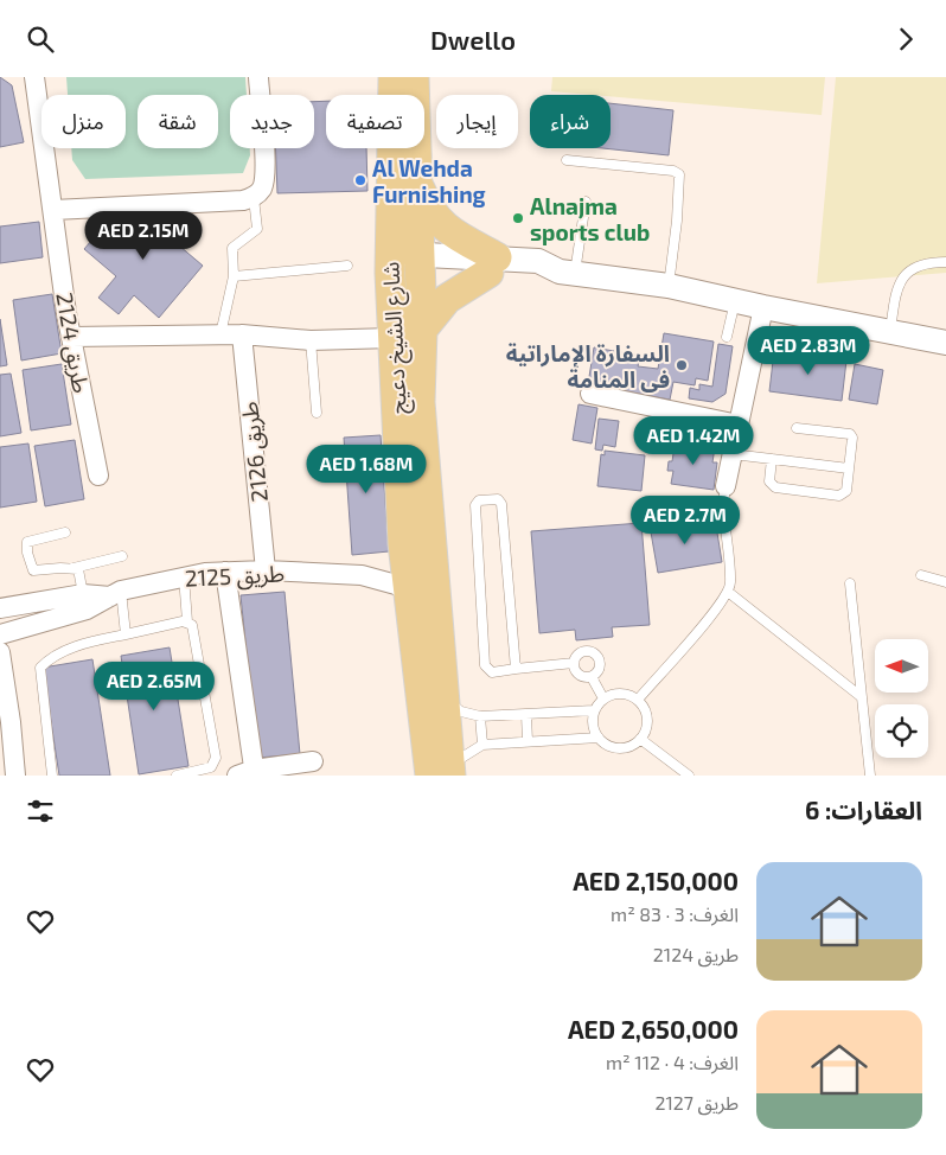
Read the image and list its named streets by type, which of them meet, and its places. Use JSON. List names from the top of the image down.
{
  "streets": {
    "main road": ["شارع الشيخ دعيج"],
    "street": ["طريق 2124", "طريق 2126", "طريق 2125"]
  },
  "crossings": [
    ["شارع الشيخ دعيج", "طريق 2125"],
    ["طريق 2126", "طريق 2125"]
  ],
  "places": ["Al Wehda Furnishing", "Alnajma sports club", "السفارة الإماراتية فى المنامة"],
  "north": "left",
  "page": {
    "header": "Dwello",
    "chip": [
      "شراء",
      "إيجار",
      "تصفية",
      "جديد",
      "شقة",
      "منزل"
    ],
    "price": [
      "AED 2.15M",
      "AED 2.83M",
      "AED 1.42M",
      "AED 1.68M",
      "AED 2.7M",
      "AED 2.65M"
    ],
    "heading": "العقارات: 6",
    "list": [
      {
        "name": "AED 2,150,000",
        "note": "الغرف: 3 · 83 m² · طريق 2124"
      },
      {
        "name": "AED 2,650,000",
        "note": "الغرف: 4 · 112 m² · طريق 2127"
      }
    ]
  }
}
